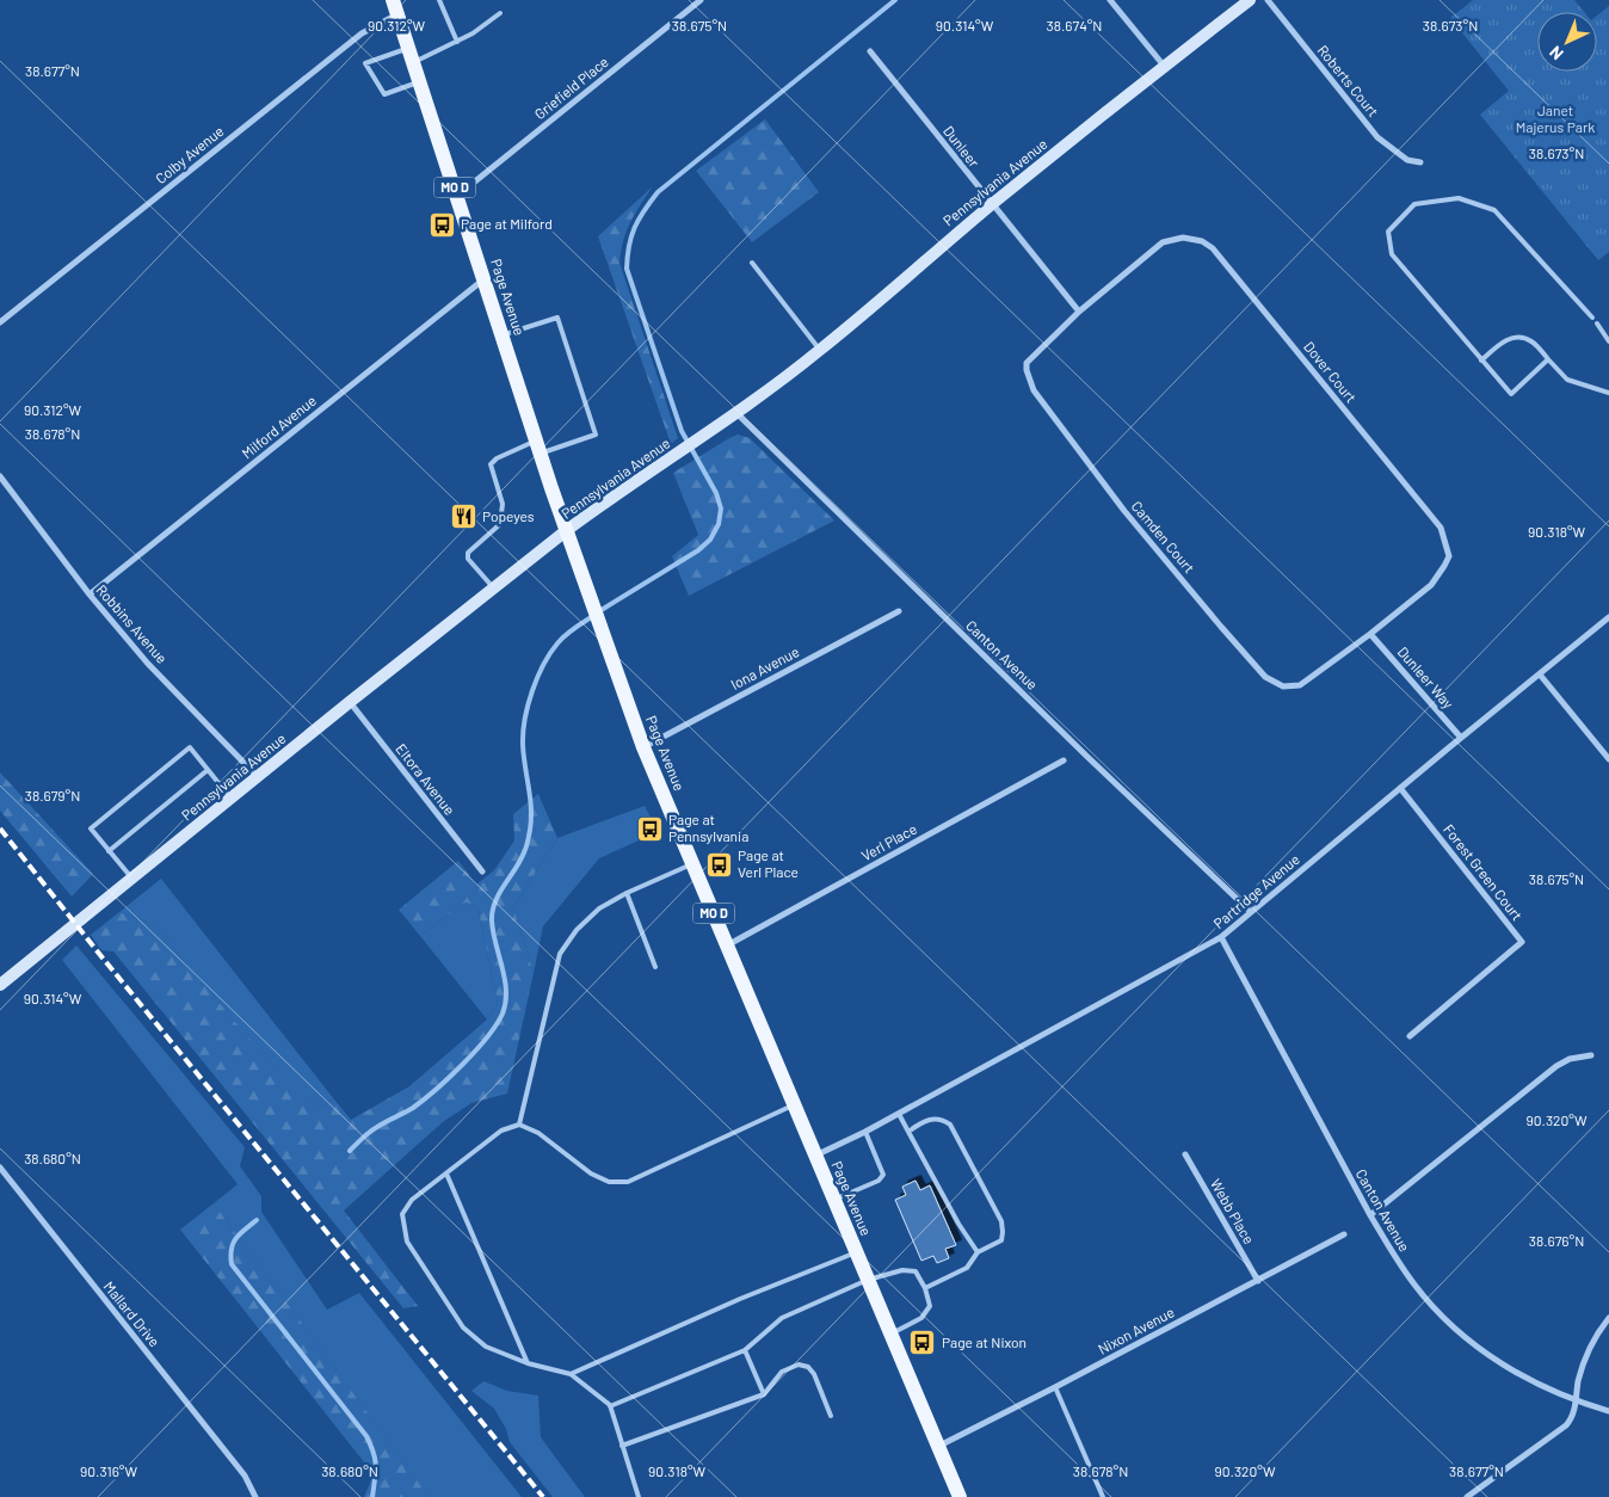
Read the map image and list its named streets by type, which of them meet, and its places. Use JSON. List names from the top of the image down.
{
  "streets": {
    "main road": ["MO D", "Page Avenue"],
    "street": [
      "Roberts Court",
      "Griefield Place",
      "Dunleer",
      "Colby Avenue",
      "Pennsylvania Avenue",
      "Dover Court",
      "Milford Avenue",
      "Camden Court",
      "Robbins Avenue",
      "Canton Avenue",
      "Iona Avenue",
      "Dunleer Way",
      "Eltora Avenue",
      "Verl Place",
      "Forest Green Court",
      "Partridge Avenue",
      "Webb Place",
      "Mallard Drive",
      "Nixon Avenue"
    ]
  },
  "crossings": [
    ["Griefield Place", "Page Avenue"],
    ["Dunleer", "Pennsylvania Avenue"],
    ["Dunleer", "Dover Court"],
    ["Dunleer", "Camden Court"],
    ["Colby Avenue", "Page Avenue"],
    ["Pennsylvania Avenue", "Page Avenue"],
    ["Pennsylvania Avenue", "Robbins Avenue"],
    ["Pennsylvania Avenue", "Canton Avenue"],
    ["Pennsylvania Avenue", "Eltora Avenue"],
    ["Page Avenue", "Milford Avenue"],
    ["Page Avenue", "Iona Avenue"],
    ["Page Avenue", "Verl Place"],
    ["Page Avenue", "Partridge Avenue"],
    ["Page Avenue", "Nixon Avenue"],
    ["Dover Court", "Camden Court"],
    ["Dover Court", "Dunleer Way"],
    ["Milford Avenue", "Robbins Avenue"],
    ["Camden Court", "Dunleer Way"],
    ["Canton Avenue", "Partridge Avenue"],
    ["Dunleer Way", "Partridge Avenue"],
    ["Forest Green Court", "Partridge Avenue"],
    ["Webb Place", "Nixon Avenue"]
  ],
  "parks": ["Janet Majerus Park"],
  "places": {
    "bus stop": [
      "Page at Milford",
      "Page at Pennsylvania",
      "Page at Verl Place",
      "Page at Nixon"
    ],
    "restaurant": ["Popeyes"]
  },
  "north": "bottom left",
  "coordinates": [
    "38.675°N",
    "38.674°N",
    "38.673°N",
    "90.312°W",
    "90.314°W",
    "38.677°N",
    "38.678°N",
    "90.318°W",
    "38.679°N",
    "90.320°W",
    "38.680°N",
    "38.676°N",
    "90.316°W"
  ]
}
